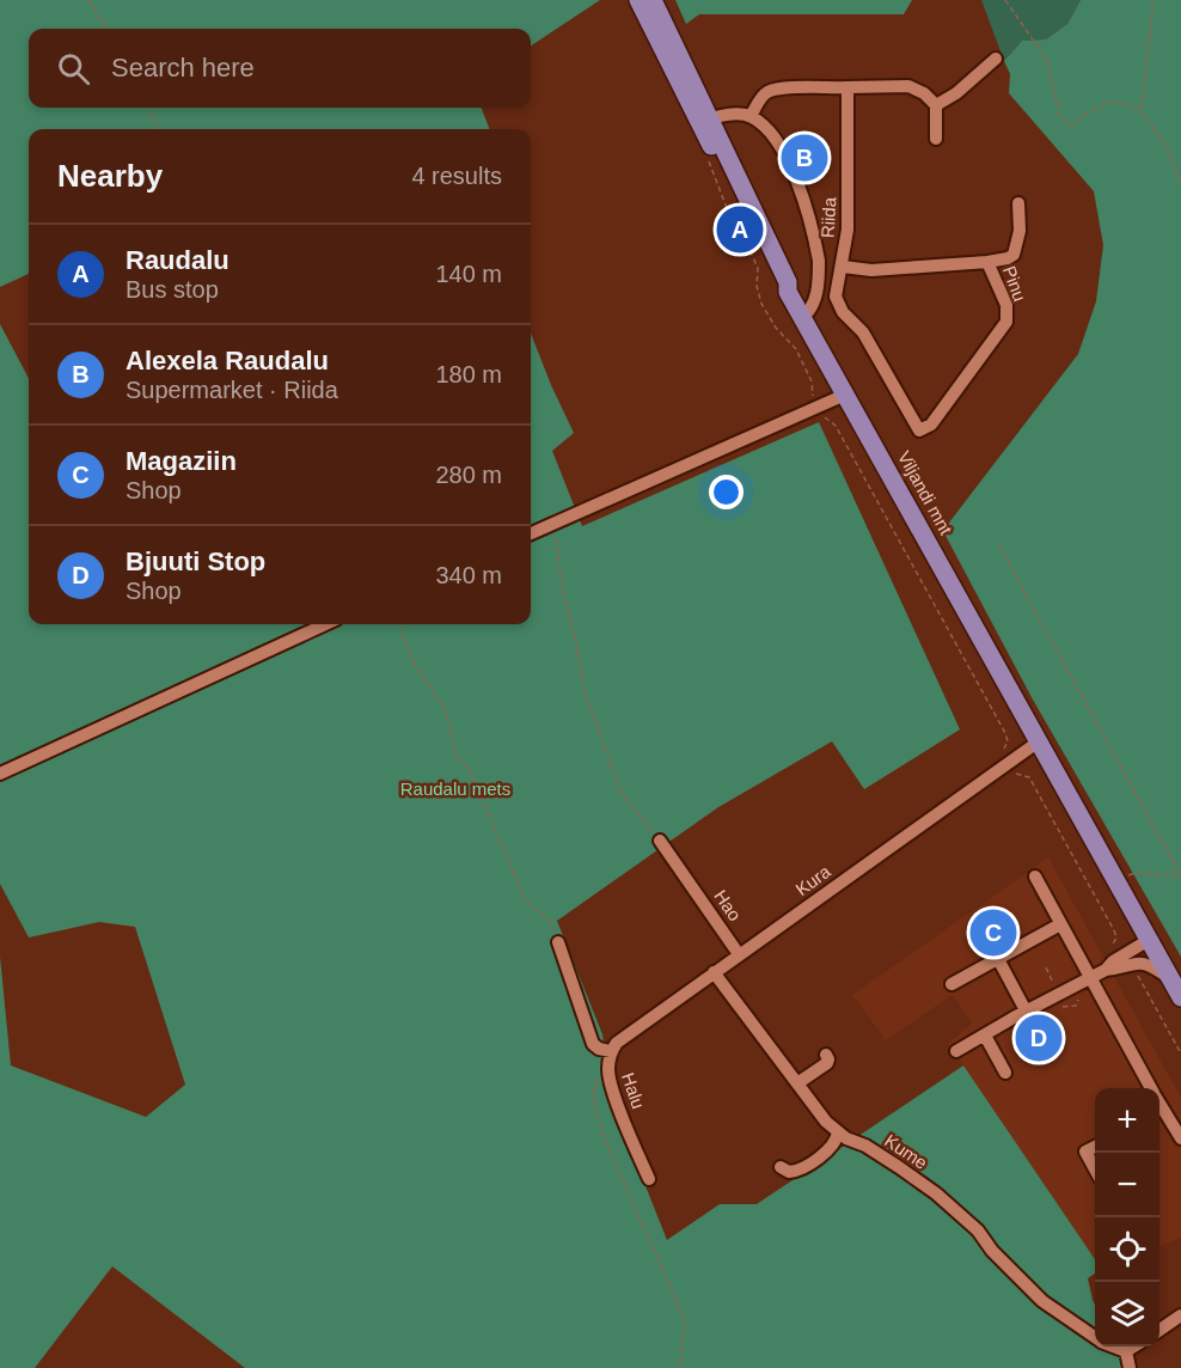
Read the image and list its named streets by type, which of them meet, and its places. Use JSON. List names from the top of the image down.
{
  "streets": {
    "main road": ["Viljandi mnt"],
    "street": [
      "Riida",
      "Pinu",
      "Kura",
      "Hao",
      "Halu",
      "Kume"
    ]
  },
  "crossings": [
    ["Riida", "Pinu"],
    ["Viljandi mnt", "Kura"],
    ["Kura", "Hao"],
    ["Kura", "Halu"],
    ["Kura", "Kume"]
  ],
  "parks": ["Raudalu mets"],
  "page": {
    "search": "Search here",
    "heading": ["Nearby", "4 results"],
    "pins": [
      "B",
      "A",
      "C",
      "D"
    ],
    "list": [
      {
        "mark": "A",
        "name": "Raudalu",
        "note": "Bus stop",
        "value": "140 m"
      },
      {
        "mark": "B",
        "name": "Alexela Raudalu",
        "note": "Supermarket · Riida",
        "value": "180 m"
      },
      {
        "mark": "C",
        "name": "Magaziin",
        "note": "Shop",
        "value": "280 m"
      },
      {
        "mark": "D",
        "name": "Bjuuti Stop",
        "note": "Shop",
        "value": "340 m"
      }
    ],
    "map_buttons": ["+", "−"]
  }
}
